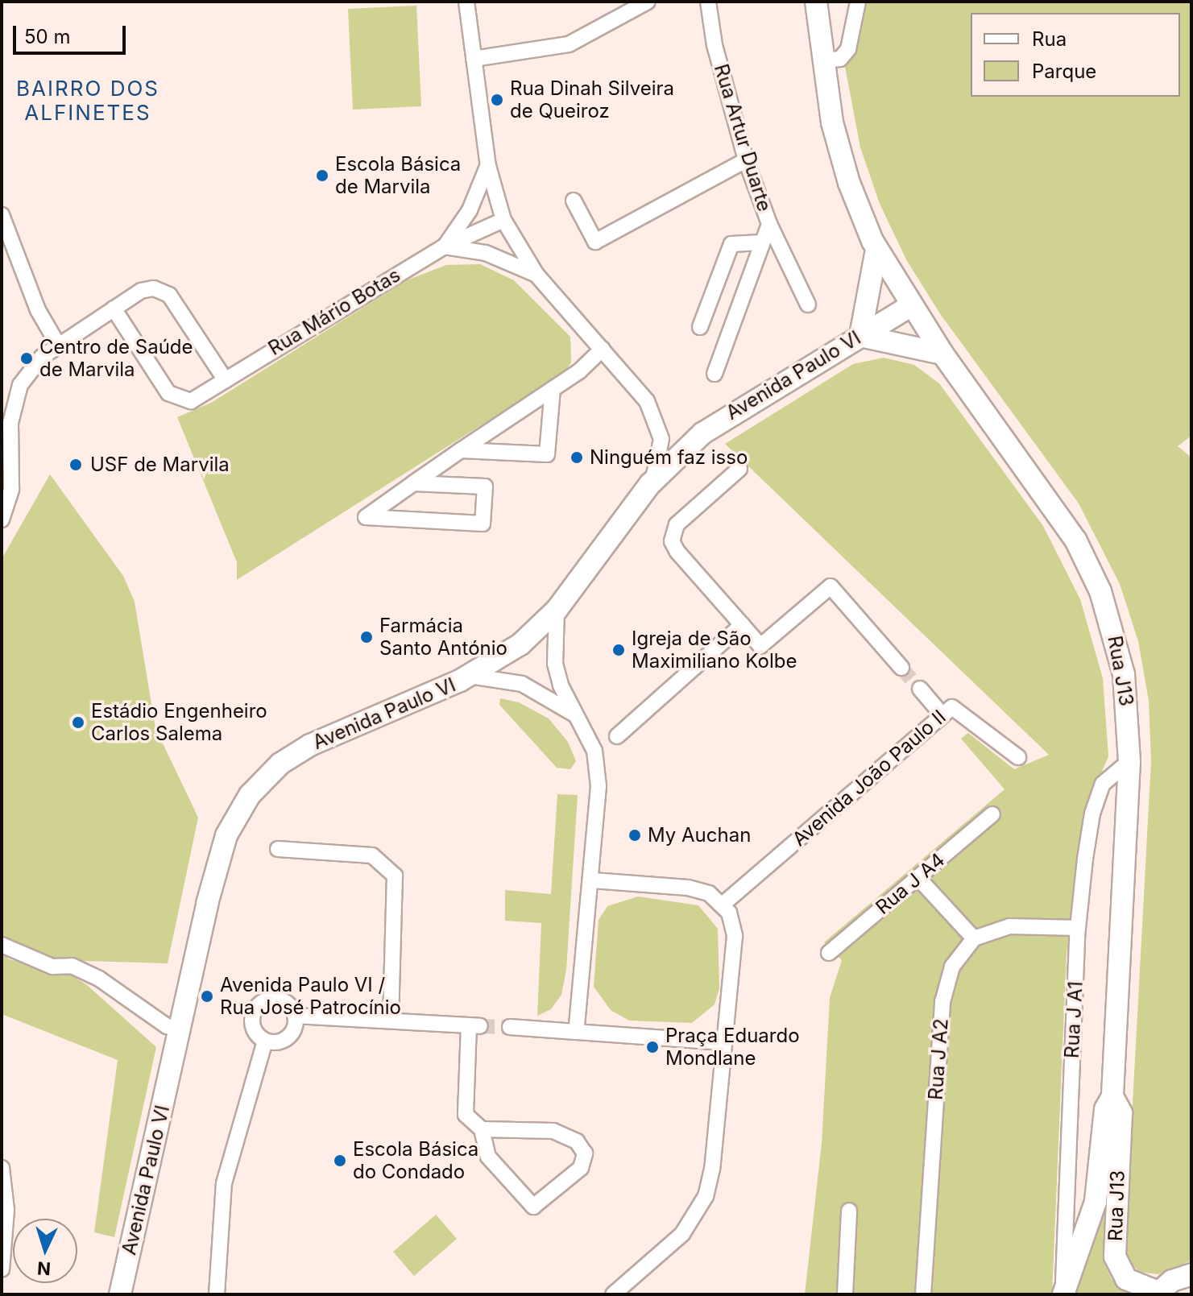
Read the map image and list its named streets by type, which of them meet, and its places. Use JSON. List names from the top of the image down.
{
  "streets": {
    "street": [
      "Rua Artur Duarte",
      "Rua Mário Botas",
      "Avenida Paulo VI",
      "Rua J13",
      "Avenida João Paulo II",
      "Rua J A4",
      "Rua J A1",
      "Rua J A2"
    ]
  },
  "crossings": [
    ["Avenida Paulo VI", "Rua J13"],
    ["Rua J13", "Rua J A1"]
  ],
  "districts": ["BAIRRO DOS ALFINETES"],
  "places": [
    "Rua Dinah Silveira de Queiroz",
    "Escola Básica de Marvila",
    "Centro de Saúde de Marvila",
    "Ninguém faz isso",
    "USF de Marvila",
    "Farmácia Santo António",
    "Igreja de São Maximiliano Kolbe",
    "Estádio Engenheiro Carlos Salema",
    "My Auchan",
    "Avenida Paulo VI / Rua José Patrocínio",
    "Praça Eduardo Mondlane",
    "Escola Básica do Condado"
  ],
  "legend": ["Rua", "Parque"],
  "scale_bar": "50 m",
  "north": "bottom"
}
